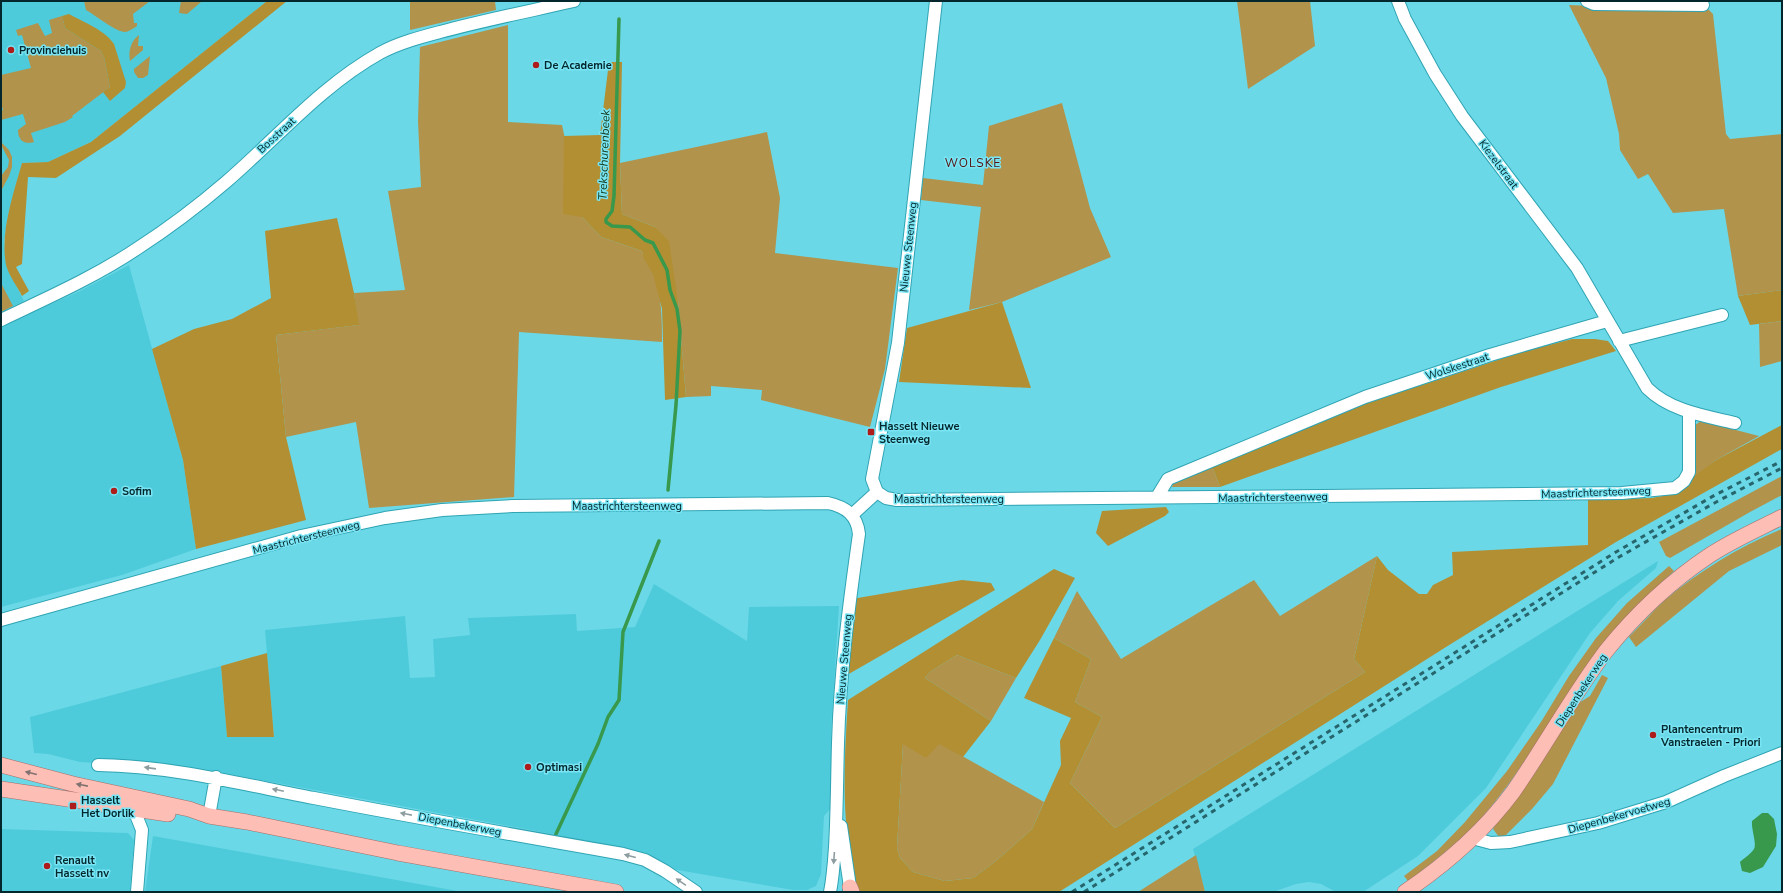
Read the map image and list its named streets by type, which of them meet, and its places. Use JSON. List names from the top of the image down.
{
  "streets": {
    "main road": ["Diepenbekerweg"],
    "street": [
      "Bosstraat",
      "Kiezelstraat",
      "Nieuwe Steenweg",
      "Wolskestraat",
      "Maastrichtersteenweg",
      "Diepenbekervoetweg"
    ]
  },
  "crossings": [
    ["Kiezelstraat", "Wolskestraat"],
    ["Nieuwe Steenweg", "Maastrichtersteenweg"],
    ["Wolskestraat", "Maastrichtersteenweg"],
    ["Diepenbekerweg", "Diepenbekervoetweg"]
  ],
  "districts": ["WOLSKE"],
  "water": ["Trekschurenbeek"],
  "places": {
    "other": [
      "Provinciehuis",
      "De Academie",
      "Sofim",
      "Plantencentrum Vanstraelen - Priori",
      "Optimasi",
      "Renault Hasselt nv"
    ],
    "transit": ["Hasselt Nieuwe Steenweg", "Hasselt Het Dorlik"]
  }
}
